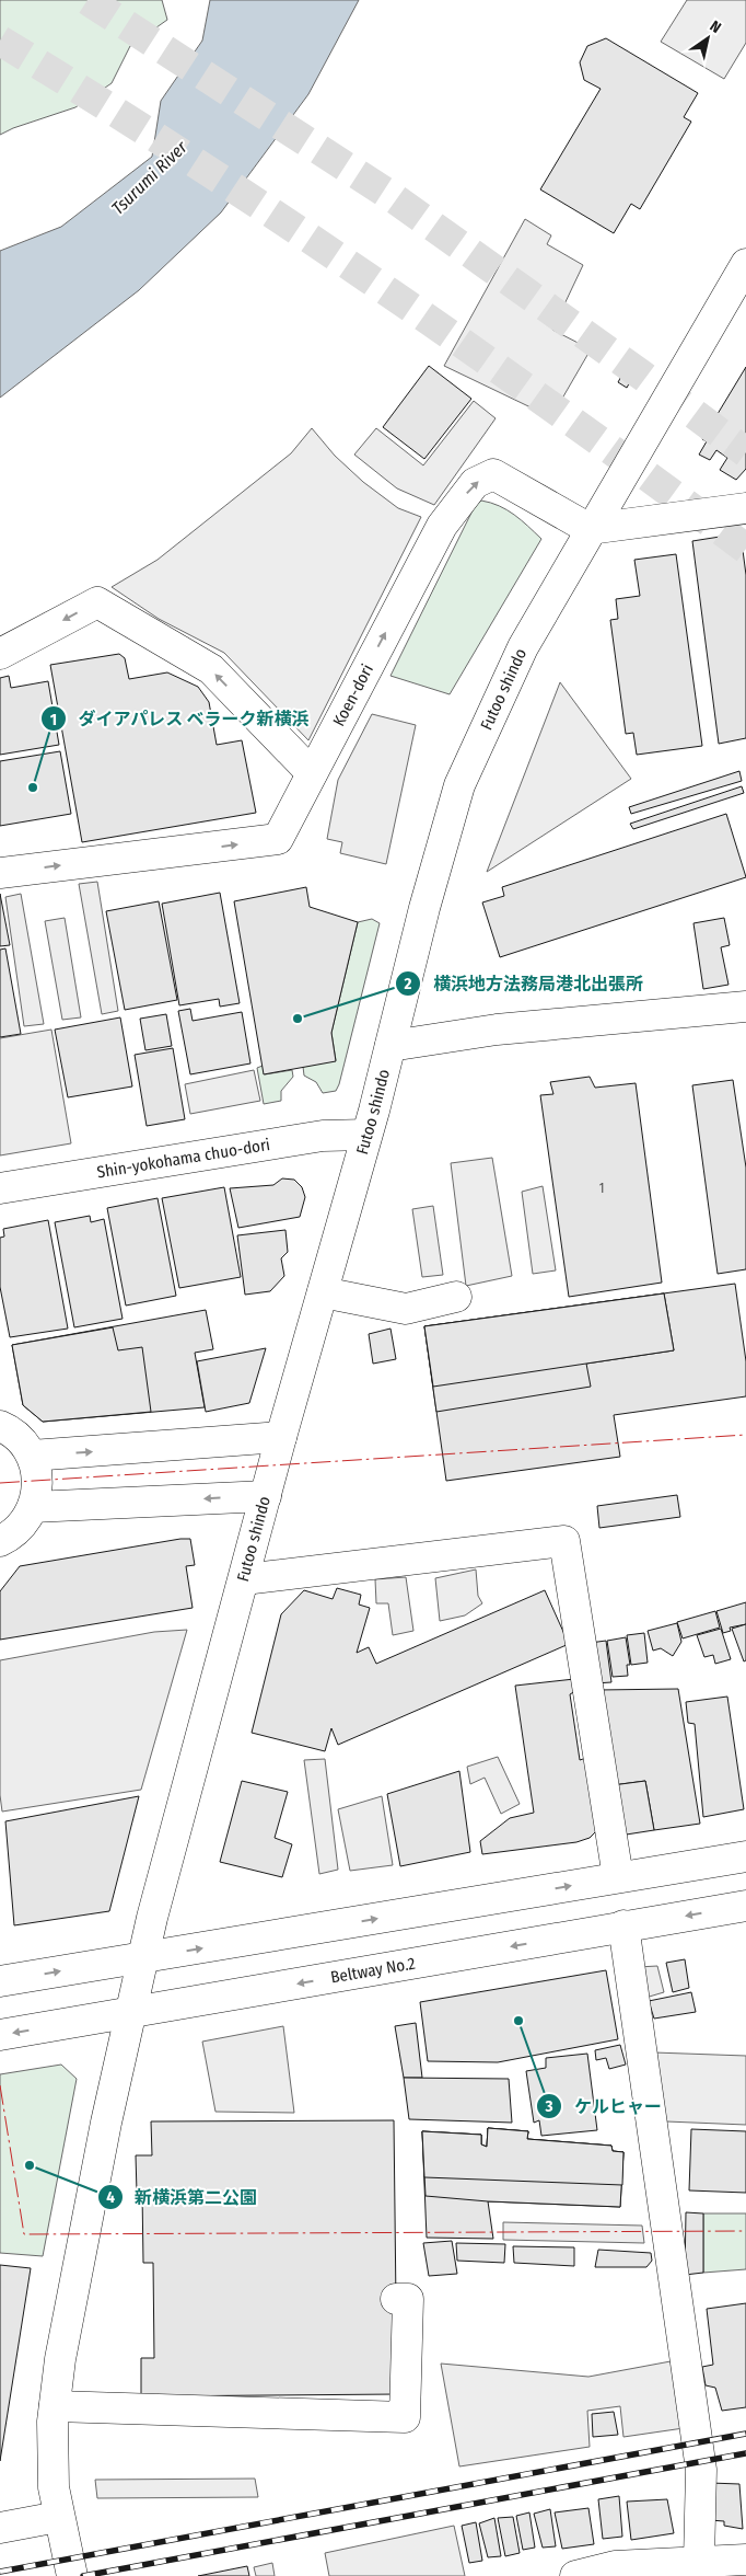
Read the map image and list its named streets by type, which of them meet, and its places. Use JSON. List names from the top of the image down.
{
  "streets": {
    "street": [
      "Futoo shindo",
      "Koen-dori",
      "Shin-yokohama chuo-dori",
      "Beltway No.2"
    ]
  },
  "crossings": [
    ["Futoo shindo", "Koen-dori"],
    ["Futoo shindo", "Shin-yokohama chuo-dori"],
    ["Futoo shindo", "Beltway No.2"]
  ],
  "one_way": ["Koen-dori"],
  "water": ["Tsurumi River"],
  "places": [
    "ダイアパレス ベラーク新横浜",
    "横浜地方法務局港北出張所",
    "ケルヒャー",
    "新横浜第二公園"
  ],
  "house_numbers": ["1"],
  "north": "top right"
}
